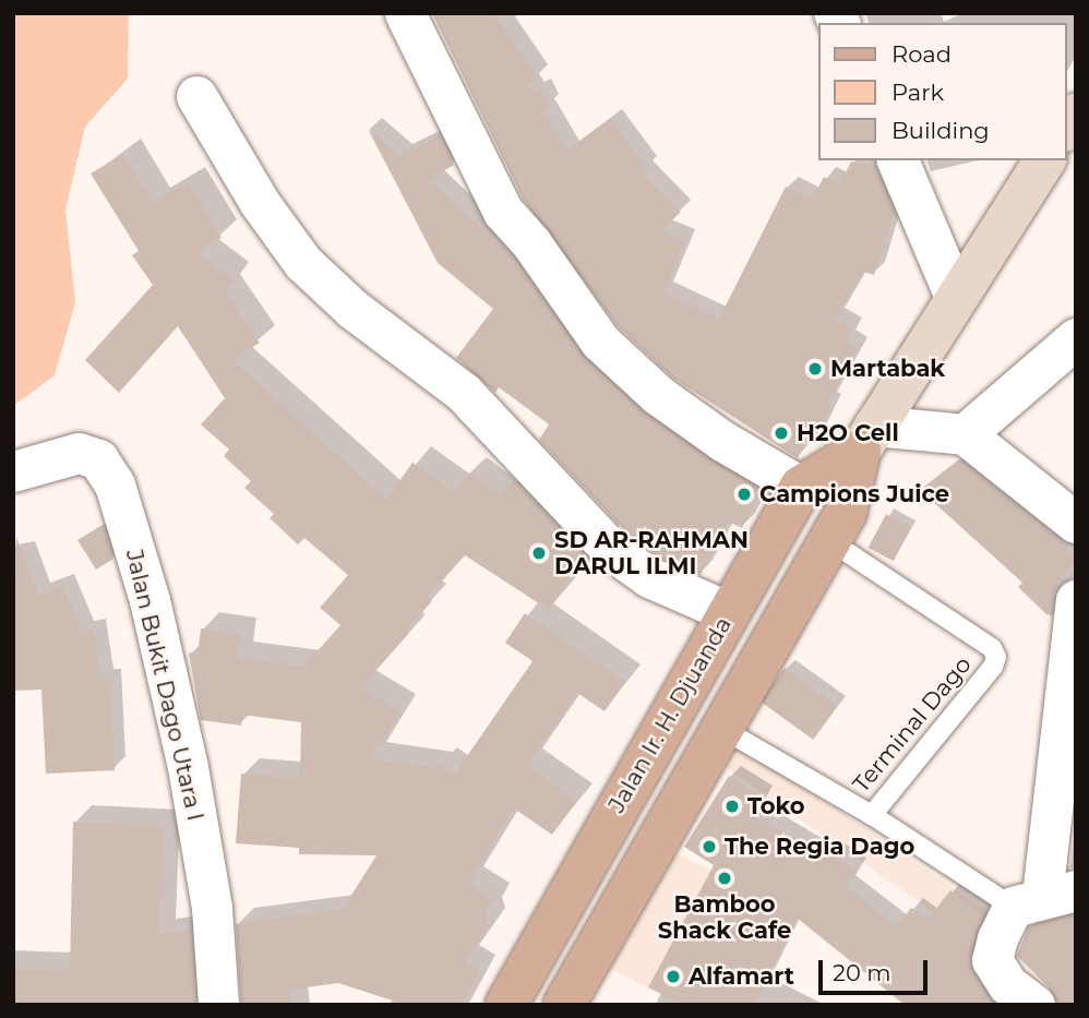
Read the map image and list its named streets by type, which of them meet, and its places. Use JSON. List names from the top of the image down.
{
  "streets": {
    "main road": ["Jalan Ir. H. Djuanda"],
    "street": ["Jalan Bukit Dago Utara I"],
    "lane": ["Terminal Dago"]
  },
  "crossings": [
    ["Jalan Ir. H. Djuanda", "Terminal Dago"]
  ],
  "places": [
    "Martabak",
    "H2O Cell",
    "Campions Juice",
    "SD AR-RAHMAN DARUL ILMI",
    "Toko",
    "The Regia Dago",
    "Bamboo Shack Cafe",
    "Alfamart"
  ],
  "legend": ["Road", "Park", "Building"],
  "scale_bar": "20 m"
}
